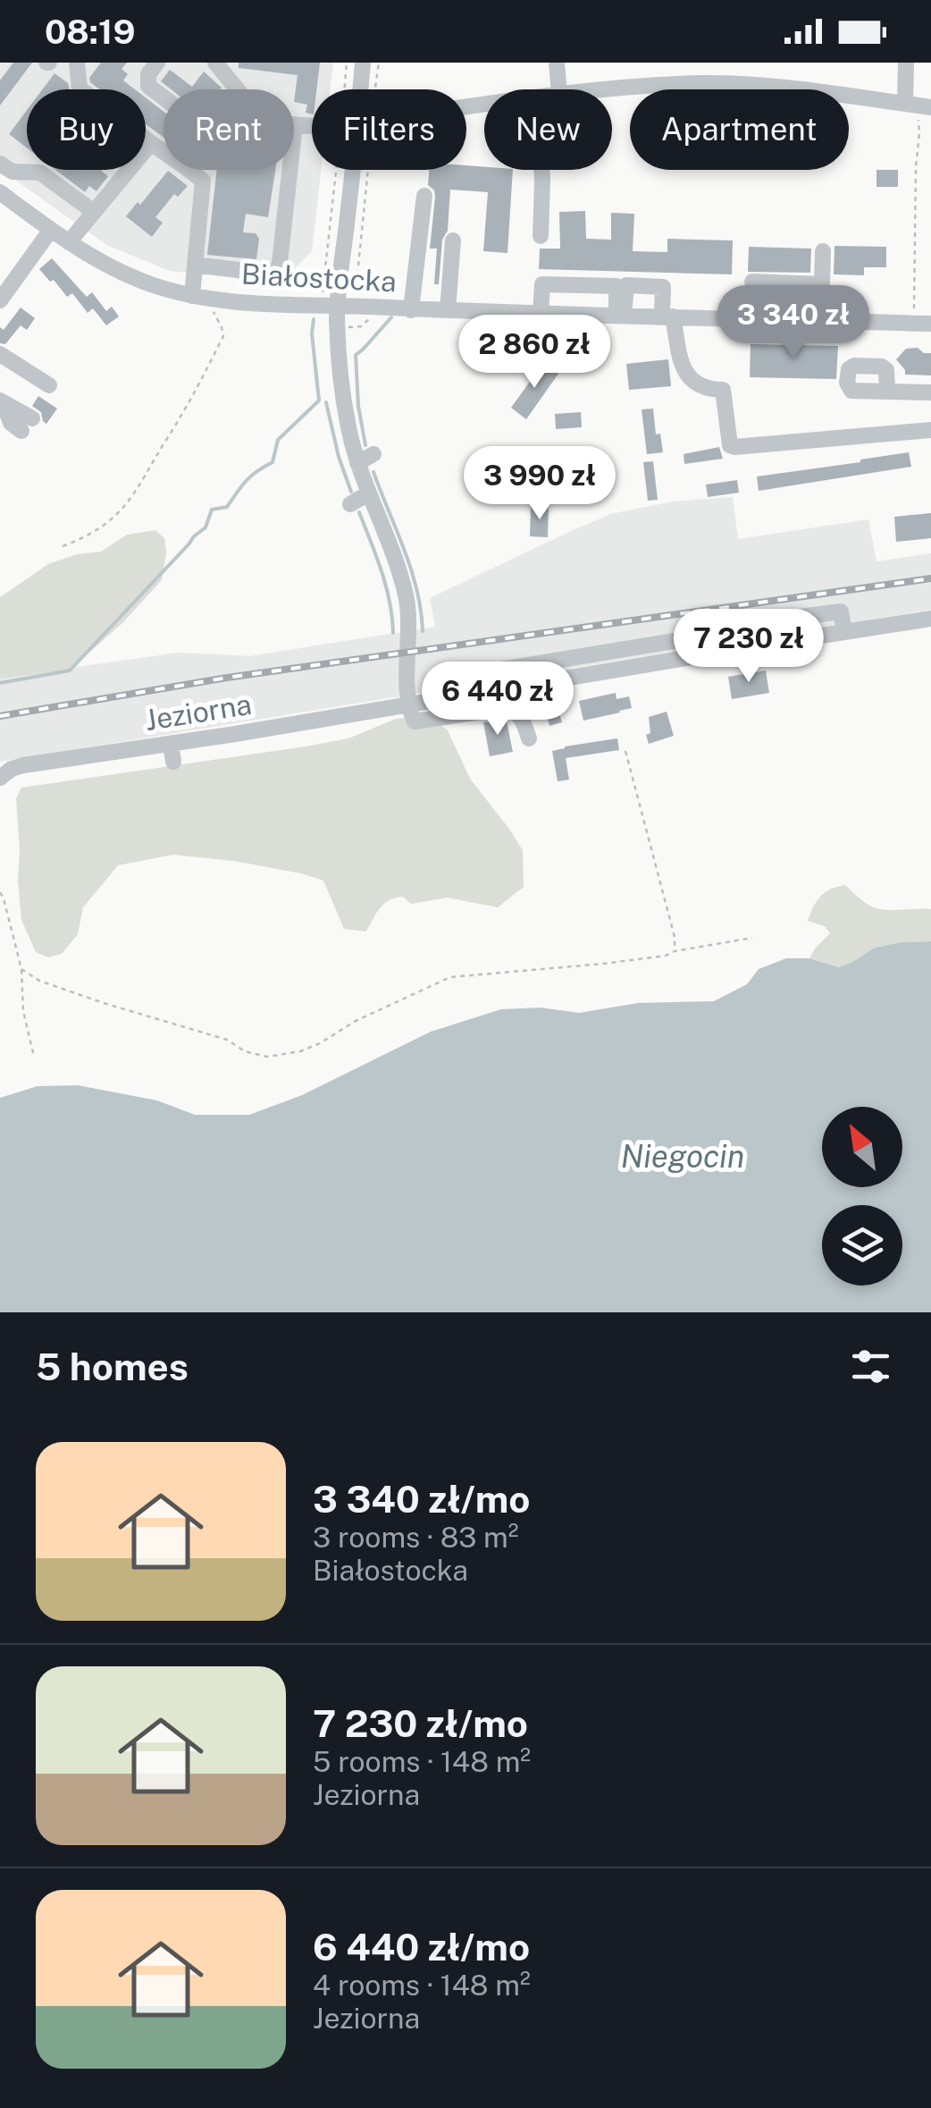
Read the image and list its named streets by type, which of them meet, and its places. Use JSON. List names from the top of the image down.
{
  "streets": {
    "street": ["Białostocka", "Jeziorna"]
  },
  "water": ["Niegocin"],
  "north": "top left",
  "page": {
    "status": "08:19",
    "chip": [
      "Buy",
      "Rent",
      "Filters",
      "New",
      "Apartment"
    ],
    "price": [
      "3 340 zł",
      "2 860 zł",
      "3 990 zł",
      "7 230 zł",
      "6 440 zł"
    ],
    "heading": "5 homes",
    "list": [
      {
        "name": "3 340 zł/mo",
        "note": "3 rooms · 83 m² · Białostocka"
      },
      {
        "name": "7 230 zł/mo",
        "note": "5 rooms · 148 m² · Jeziorna"
      },
      {
        "name": "6 440 zł/mo",
        "note": "4 rooms · 148 m² · Jeziorna"
      }
    ]
  }
}
